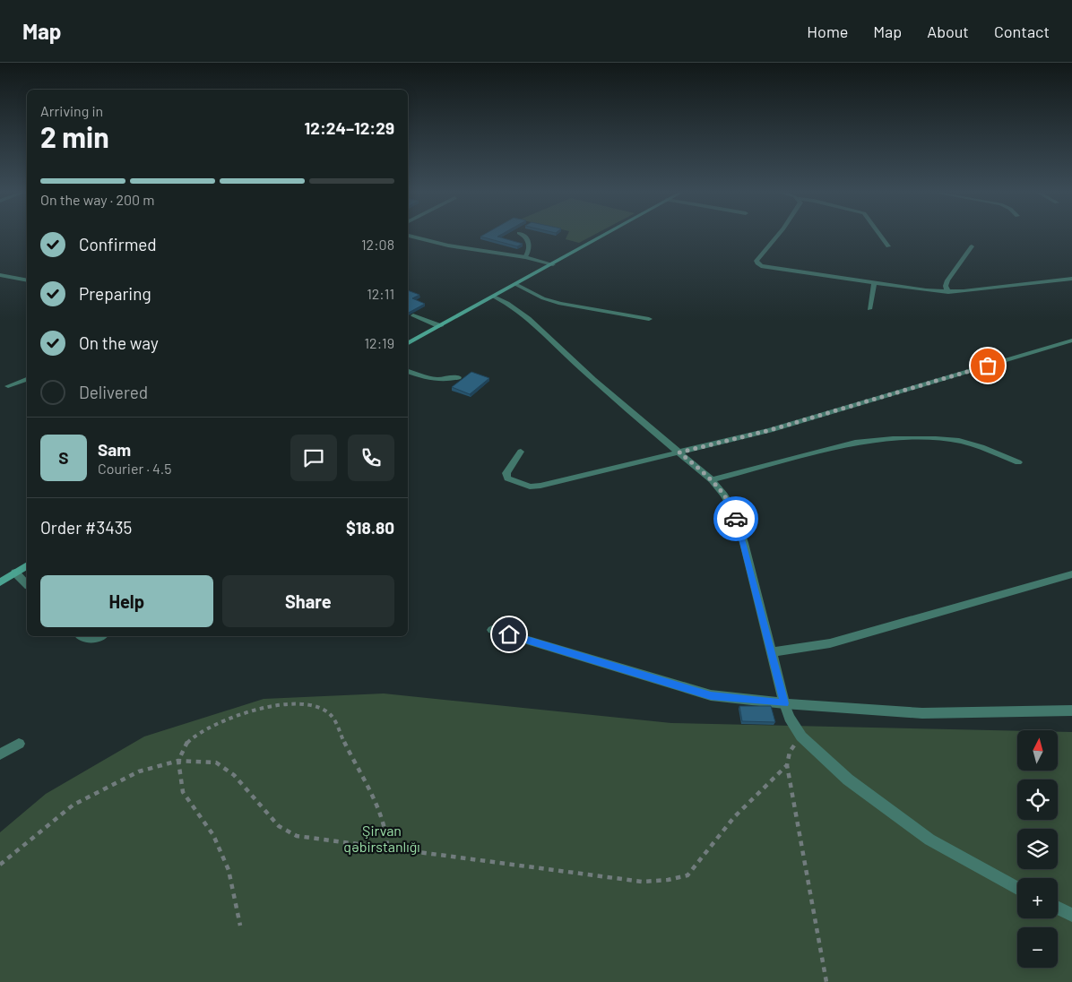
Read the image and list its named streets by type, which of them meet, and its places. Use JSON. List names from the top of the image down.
{
  "parks": ["Şirvan qəbirstanlığı"],
  "north": "top",
  "page": {
    "header": "Map",
    "nav": [
      "Home",
      "Map",
      "About",
      "Contact"
    ],
    "heading": ["2 min", "Arriving in", "12:24–12:29"],
    "panel": [
      "Sam",
      "Courier · 4.5",
      "Order #3435",
      "$18.80"
    ],
    "bar": "On the way · 200 m",
    "list": [
      ["Confirmed", "12:08"],
      ["Preparing", "12:11"],
      ["On the way", "12:19"],
      "Delivered"
    ],
    "round": "S",
    "buttons": ["Help", "Share"],
    "map_buttons": ["+", "−"]
  }
}
